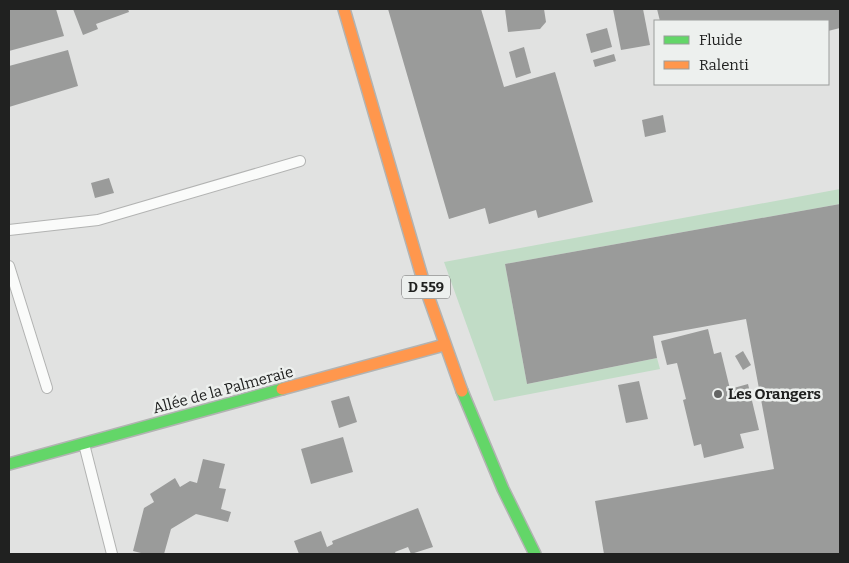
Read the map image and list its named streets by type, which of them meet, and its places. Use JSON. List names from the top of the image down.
{
  "streets": {
    "main road": ["D 559", "Allée de la Palmeraie"]
  },
  "crossings": [
    ["D 559", "Allée de la Palmeraie"]
  ],
  "places": ["Les Orangers"],
  "legend": ["Fluide", "Ralenti"]
}
